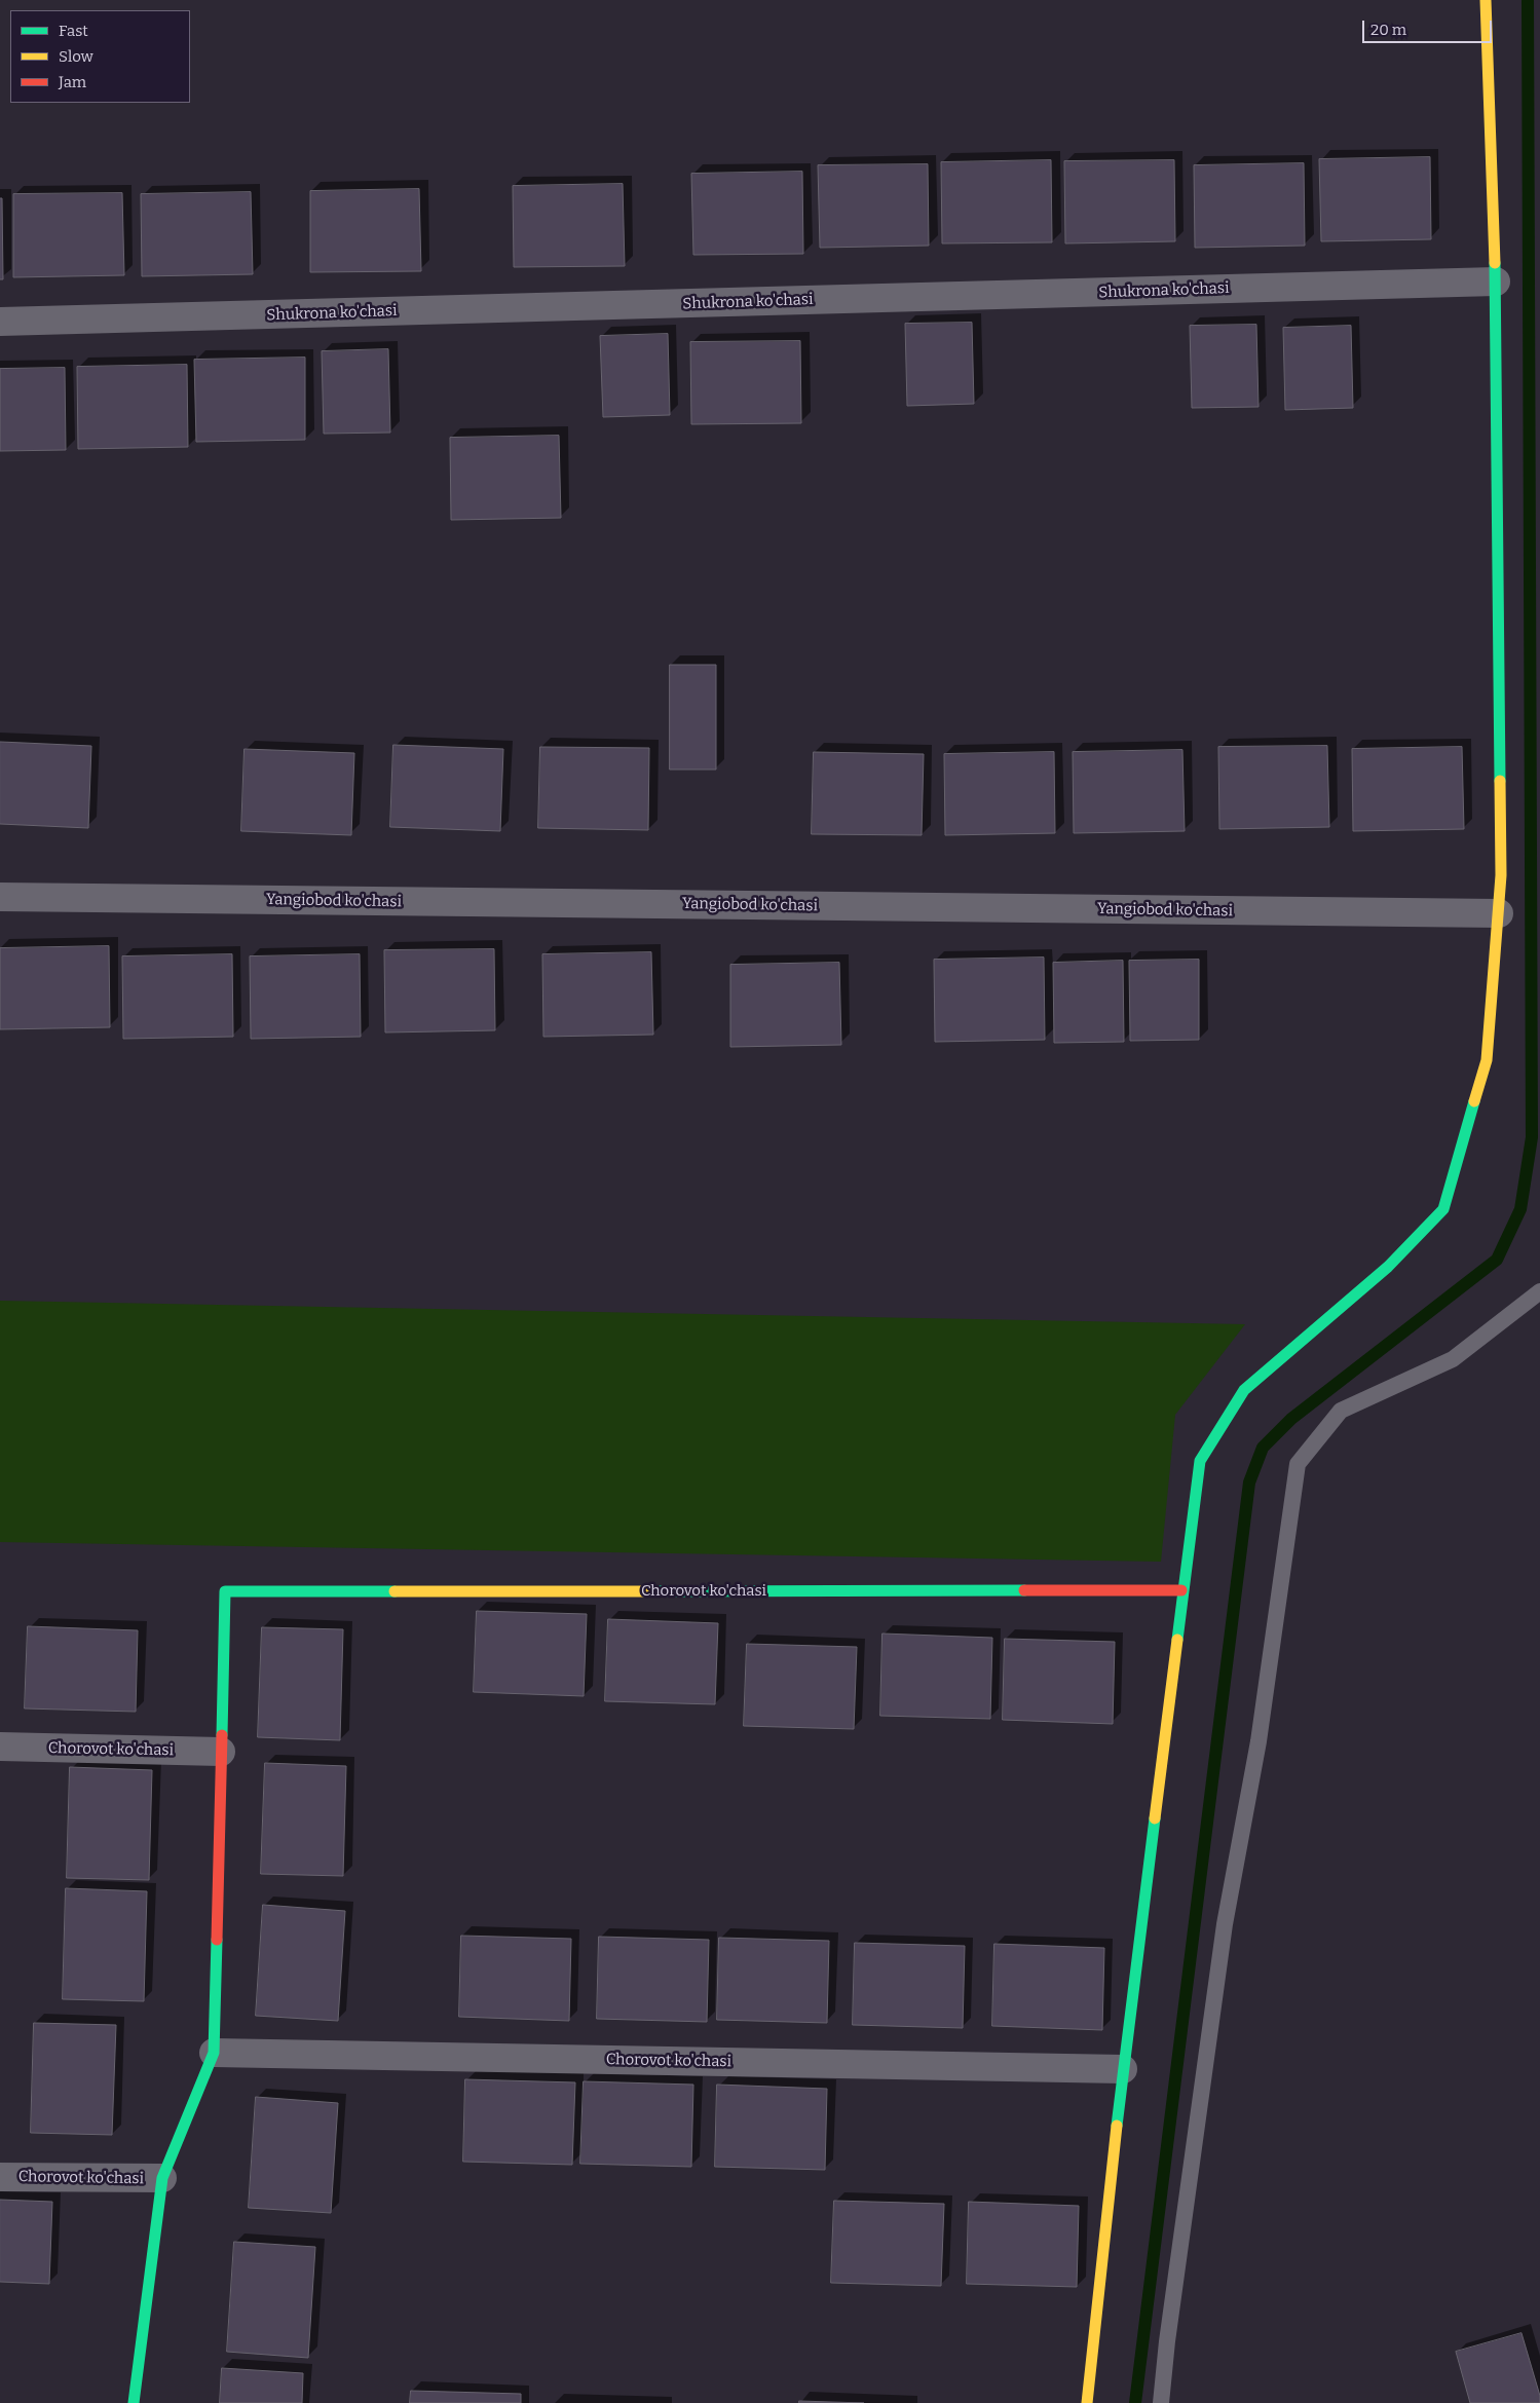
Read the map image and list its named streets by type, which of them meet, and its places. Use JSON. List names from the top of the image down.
{
  "streets": {
    "street": ["Shukrona ko'chasi", "Yangiobod ko'chasi", "Chorovot ko'chasi"]
  },
  "legend": ["Fast", "Slow", "Jam"],
  "scale_bar": "20 m"
}
